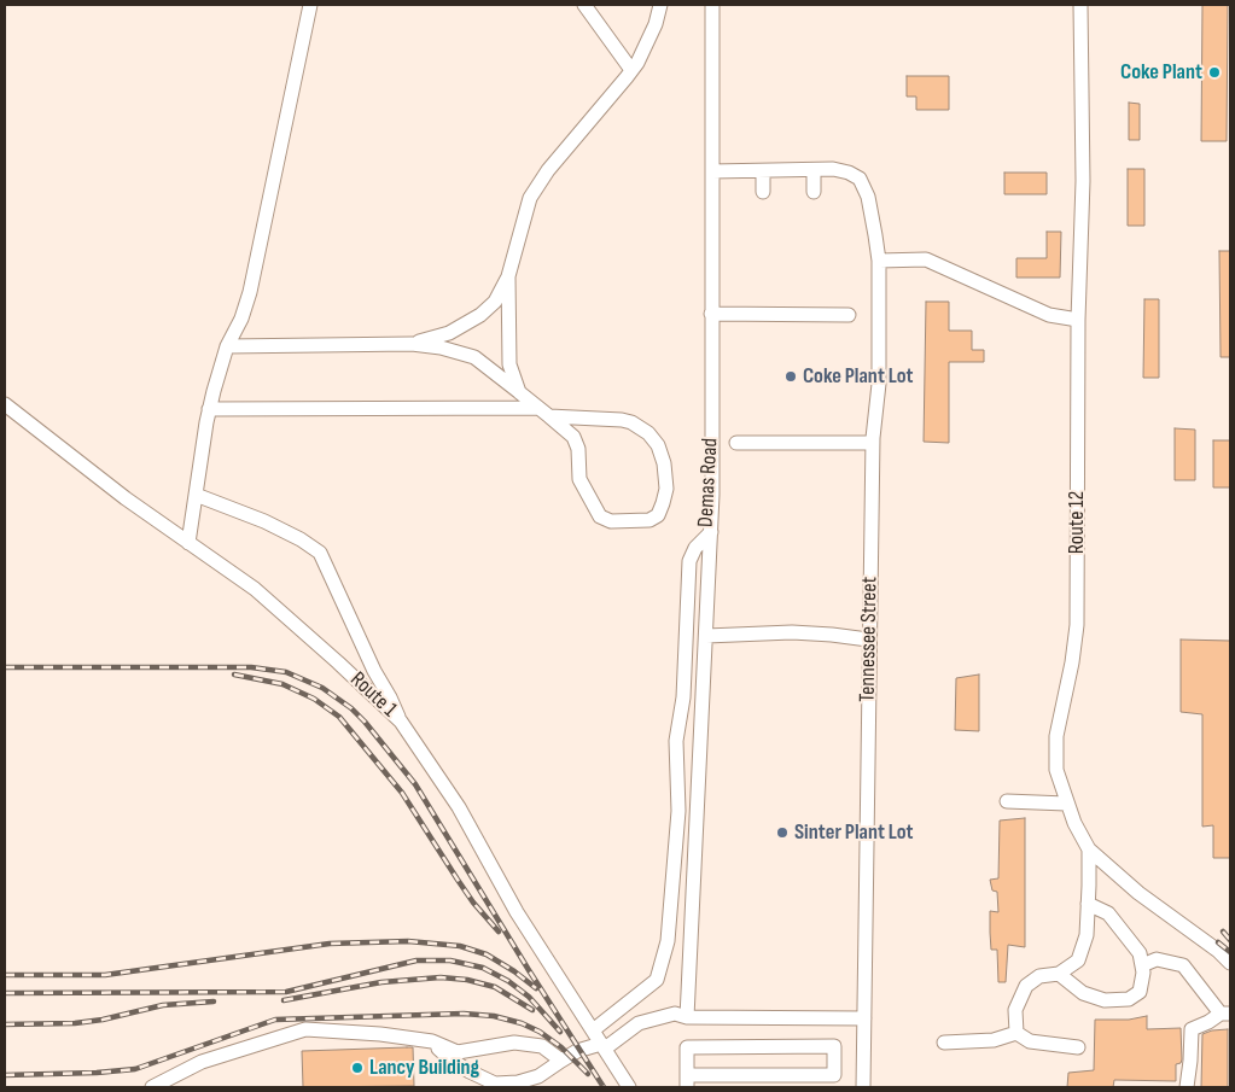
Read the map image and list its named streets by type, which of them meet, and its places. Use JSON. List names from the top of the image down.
{
  "streets": {
    "street": [
      "Demas Road",
      "Route 12",
      "Tennessee Street",
      "Route 1"
    ]
  },
  "crossings": [
    ["Demas Road", "Route 1"]
  ],
  "places": [
    "Coke Plant",
    "Coke Plant Lot",
    "Sinter Plant Lot",
    "Lancy Building"
  ]
}
